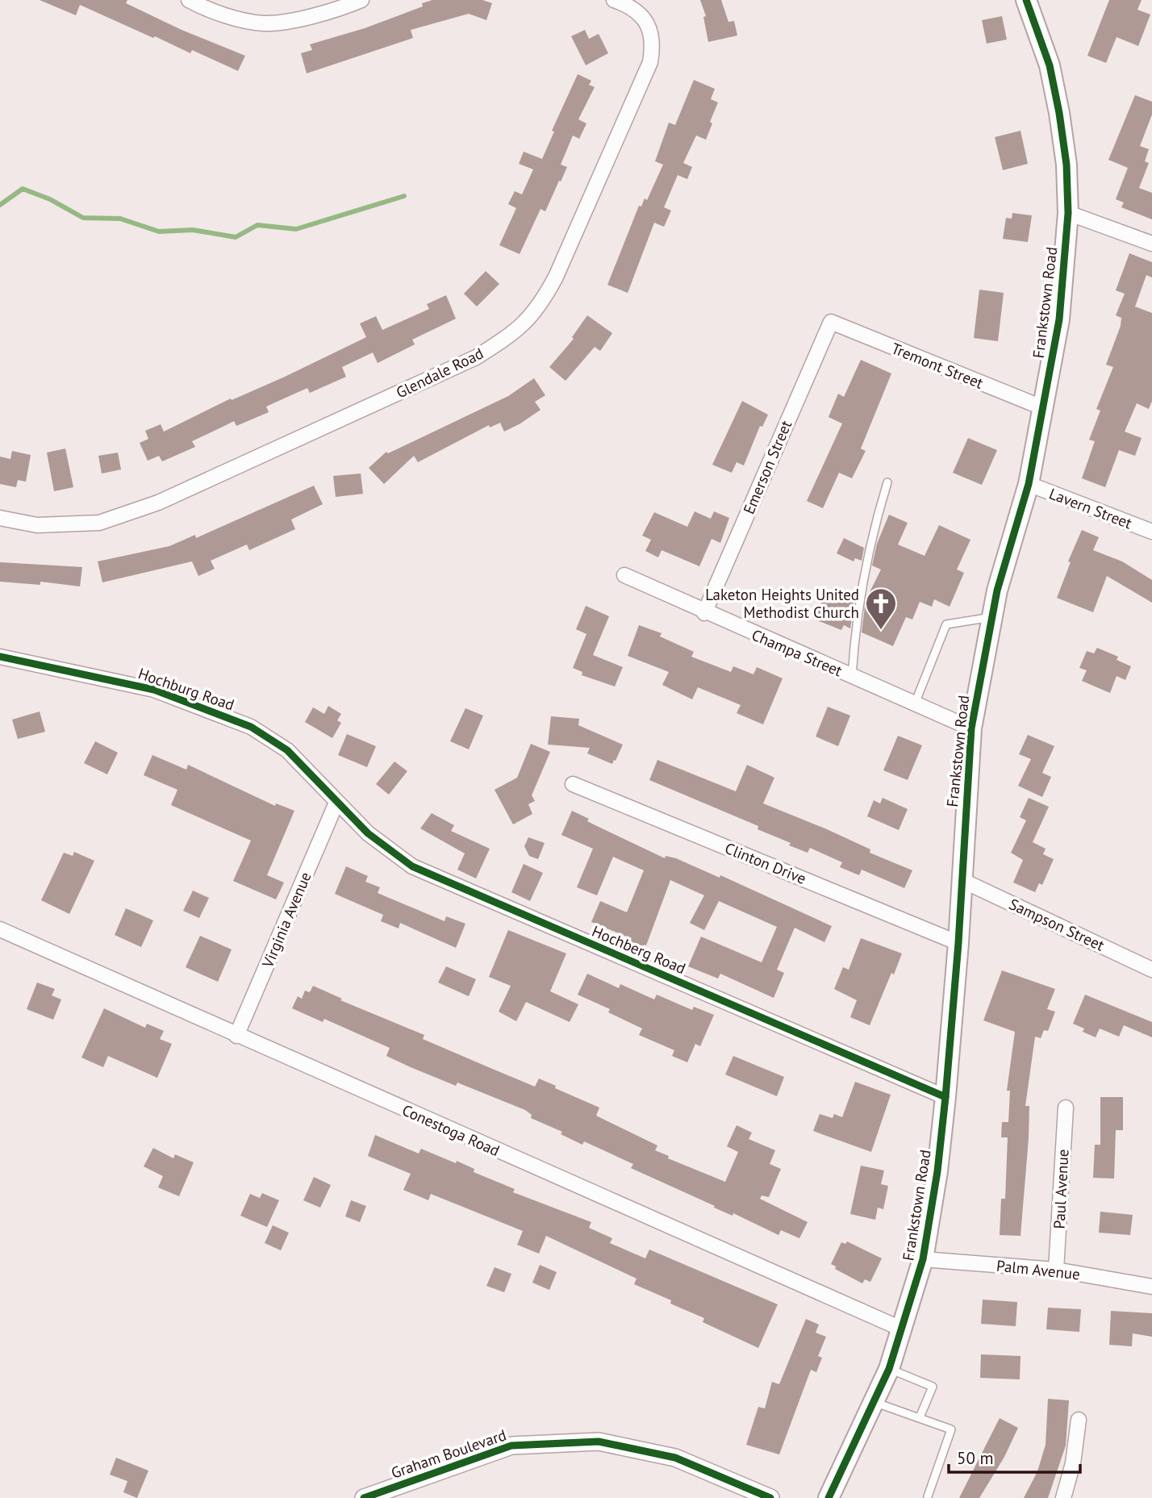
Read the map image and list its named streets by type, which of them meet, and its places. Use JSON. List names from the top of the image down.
{
  "streets": {
    "main road": ["Frankstown Road"],
    "street": [
      "Tremont Street",
      "Glendale Road",
      "Emerson Street",
      "Lavern Street",
      "Champa Street",
      "Hochburg Road",
      "Clinton Drive",
      "Virginia Avenue",
      "Sampson Street",
      "Hochberg Road",
      "Conestoga Road",
      "Paul Avenue",
      "Palm Avenue",
      "Graham Boulevard"
    ]
  },
  "crossings": [
    ["Frankstown Road", "Tremont Street"],
    ["Frankstown Road", "Lavern Street"],
    ["Frankstown Road", "Champa Street"],
    ["Frankstown Road", "Clinton Drive"],
    ["Frankstown Road", "Sampson Street"],
    ["Frankstown Road", "Hochberg Road"],
    ["Frankstown Road", "Conestoga Road"],
    ["Frankstown Road", "Palm Avenue"],
    ["Tremont Street", "Emerson Street"],
    ["Emerson Street", "Champa Street"],
    ["Hochburg Road", "Virginia Avenue"],
    ["Hochburg Road", "Hochberg Road"],
    ["Virginia Avenue", "Hochberg Road"],
    ["Virginia Avenue", "Conestoga Road"],
    ["Paul Avenue", "Palm Avenue"]
  ],
  "places": {
    "church": ["Laketon Heights United Methodist Church"]
  },
  "scale_bar": "50 m"
}
